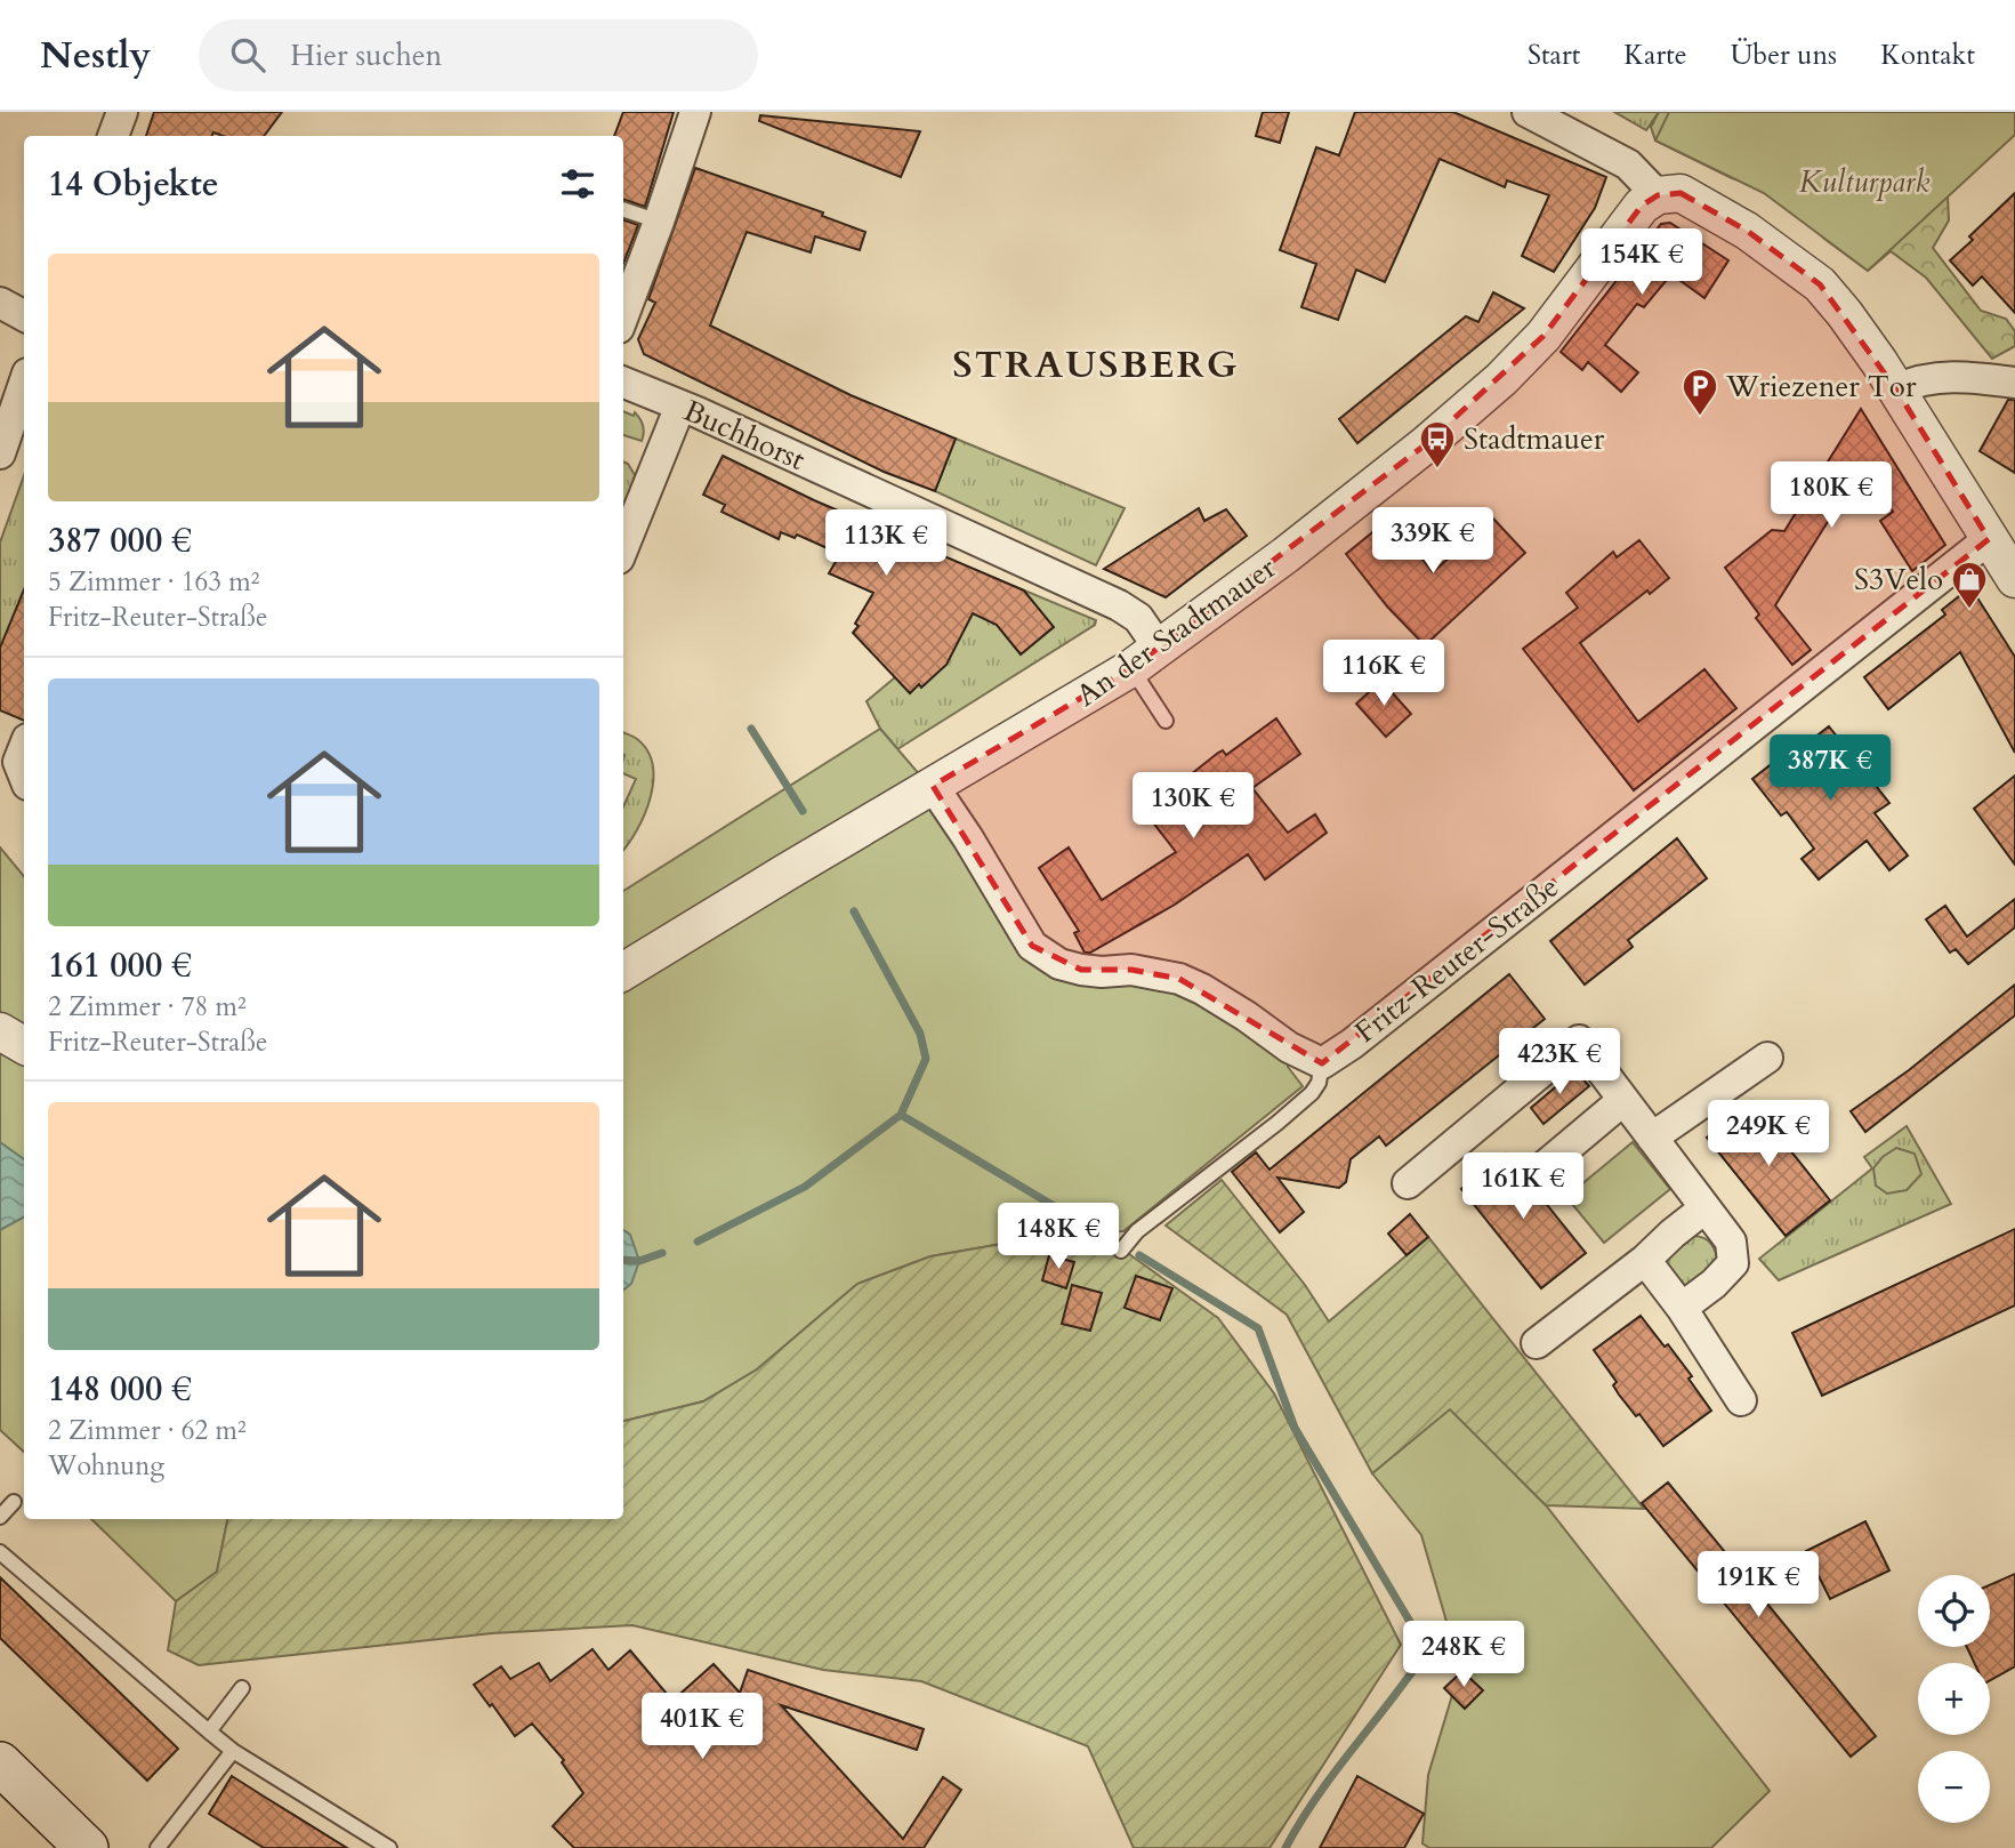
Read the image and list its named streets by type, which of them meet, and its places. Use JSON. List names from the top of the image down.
{
  "streets": {
    "street": ["Buchhorst", "An der Stadtmauer", "Fritz-Reuter-Straße"]
  },
  "crossings": [
    ["Buchhorst", "An der Stadtmauer"]
  ],
  "districts": ["STRAUSBERG"],
  "parks": ["Kulturpark"],
  "places": {
    "parking": ["Wriezener Tor"],
    "bus stop": ["Stadtmauer"],
    "shop": ["S3Velo"]
  },
  "page": {
    "header": "Nestly",
    "search": "Hier suchen",
    "nav": [
      "Start",
      "Karte",
      "Über uns",
      "Kontakt"
    ],
    "heading": "14 Objekte",
    "price": [
      "154K €",
      "180K €",
      "339K €",
      "113K €",
      "116K €",
      "387K €",
      "130K €",
      "423K €",
      "249K €",
      "161K €",
      "148K €",
      "191K €",
      "248K €",
      "401K €"
    ],
    "list": [
      {
        "name": "387 000 €",
        "note": "5 Zimmer · 163 m² · Fritz-Reuter-Straße"
      },
      {
        "name": "161 000 €",
        "note": "2 Zimmer · 78 m² · Fritz-Reuter-Straße"
      },
      {
        "name": "148 000 €",
        "note": "2 Zimmer · 62 m² · Wohnung"
      }
    ],
    "map_buttons": ["+", "−"]
  }
}
